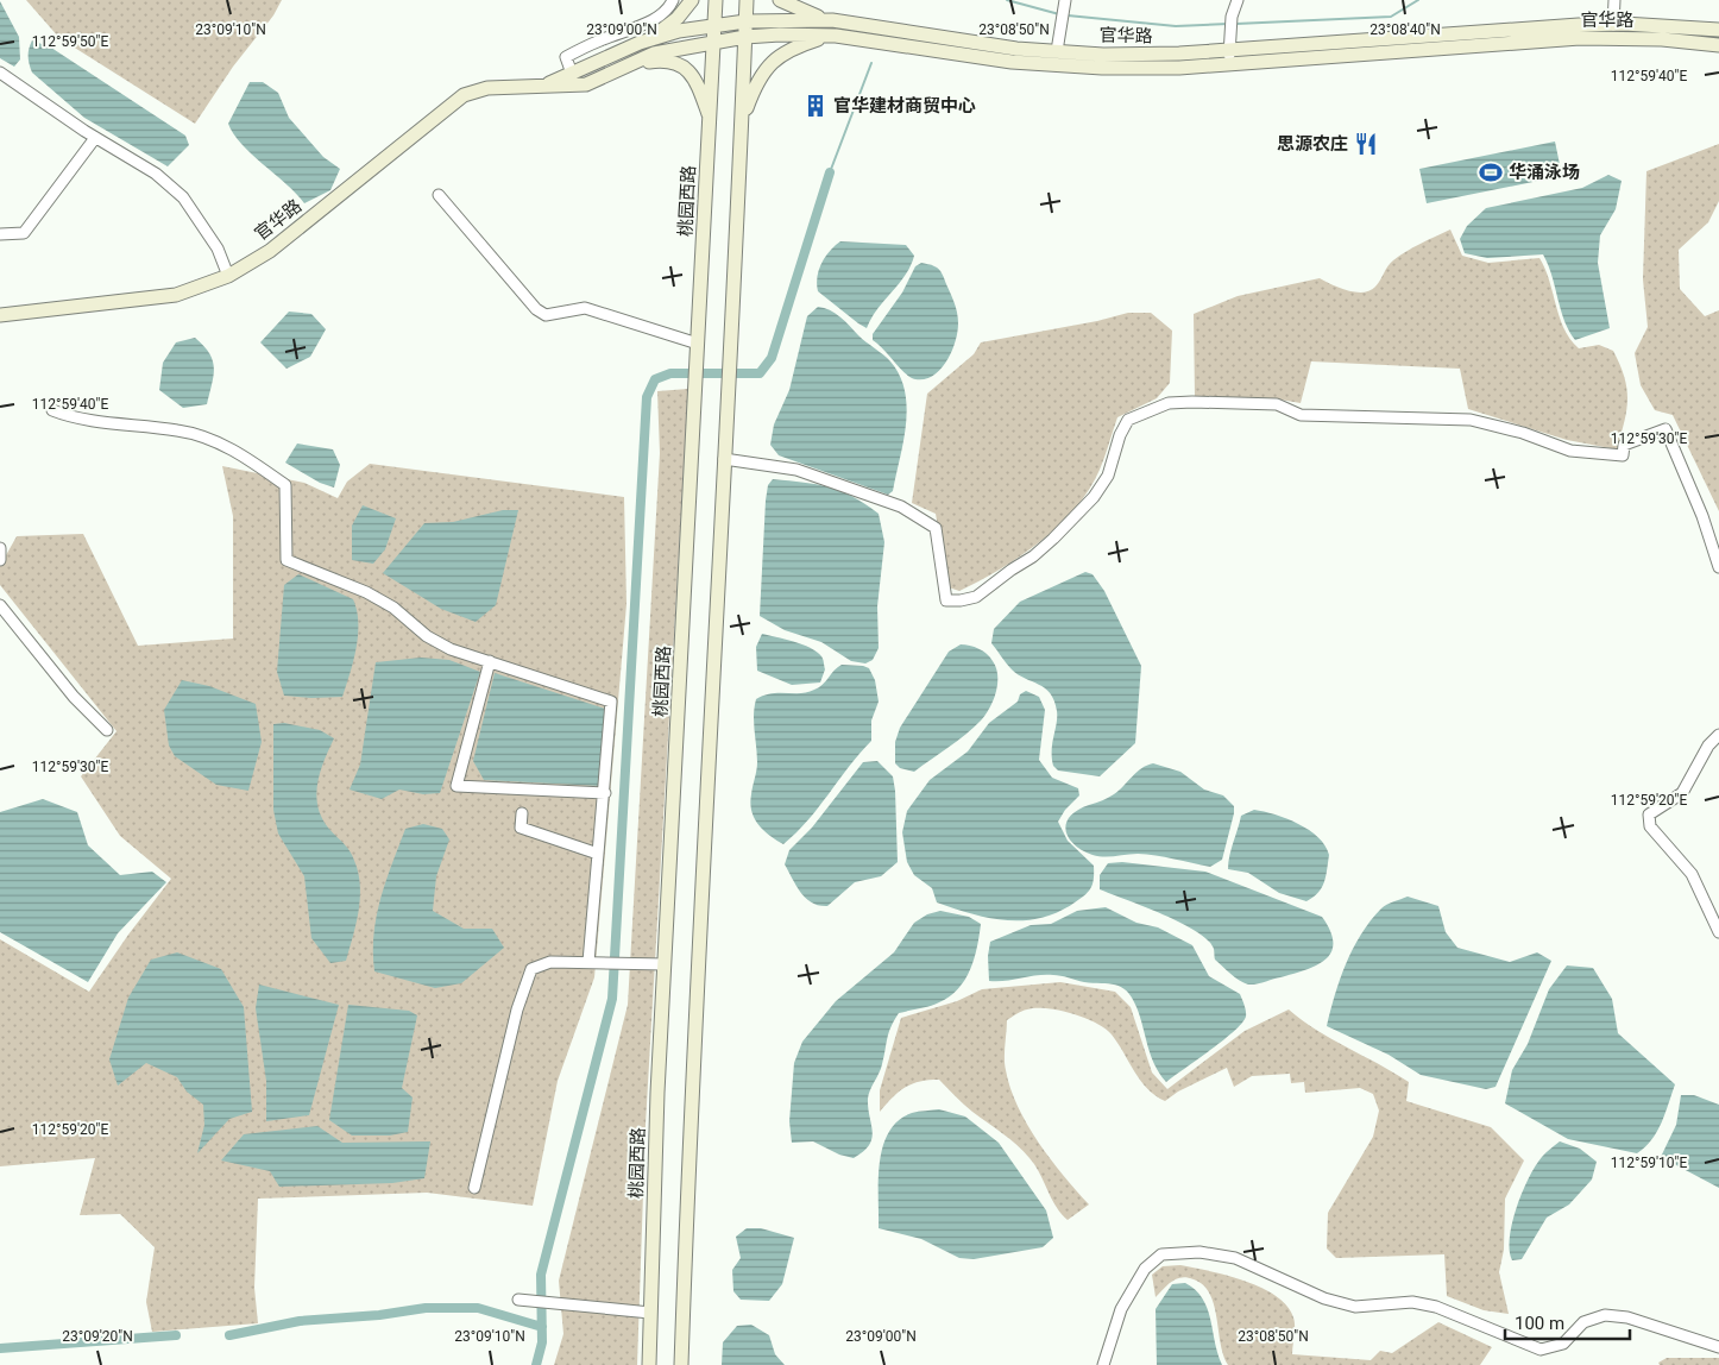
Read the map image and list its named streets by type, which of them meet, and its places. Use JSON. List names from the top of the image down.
{
  "streets": {
    "main road": ["官华路", "桃园西路"]
  },
  "crossings": [
    ["官华路", "桃园西路"]
  ],
  "places": {
    "building": ["官华建材商贸中心"],
    "restaurant": ["思源农庄"],
    "sports": ["华涌泳场"]
  },
  "scale_bar": "100 m",
  "coordinates": [
    "23°08'50\"N",
    "23°08'40\"N",
    "23°09'10\"N",
    "23°09'00\"N",
    "112°59'50\"E",
    "112°59'40\"E",
    "112°59'30\"E",
    "112°59'20\"E",
    "112°59'10\"E",
    "23°09'20\"N"
  ]
}
